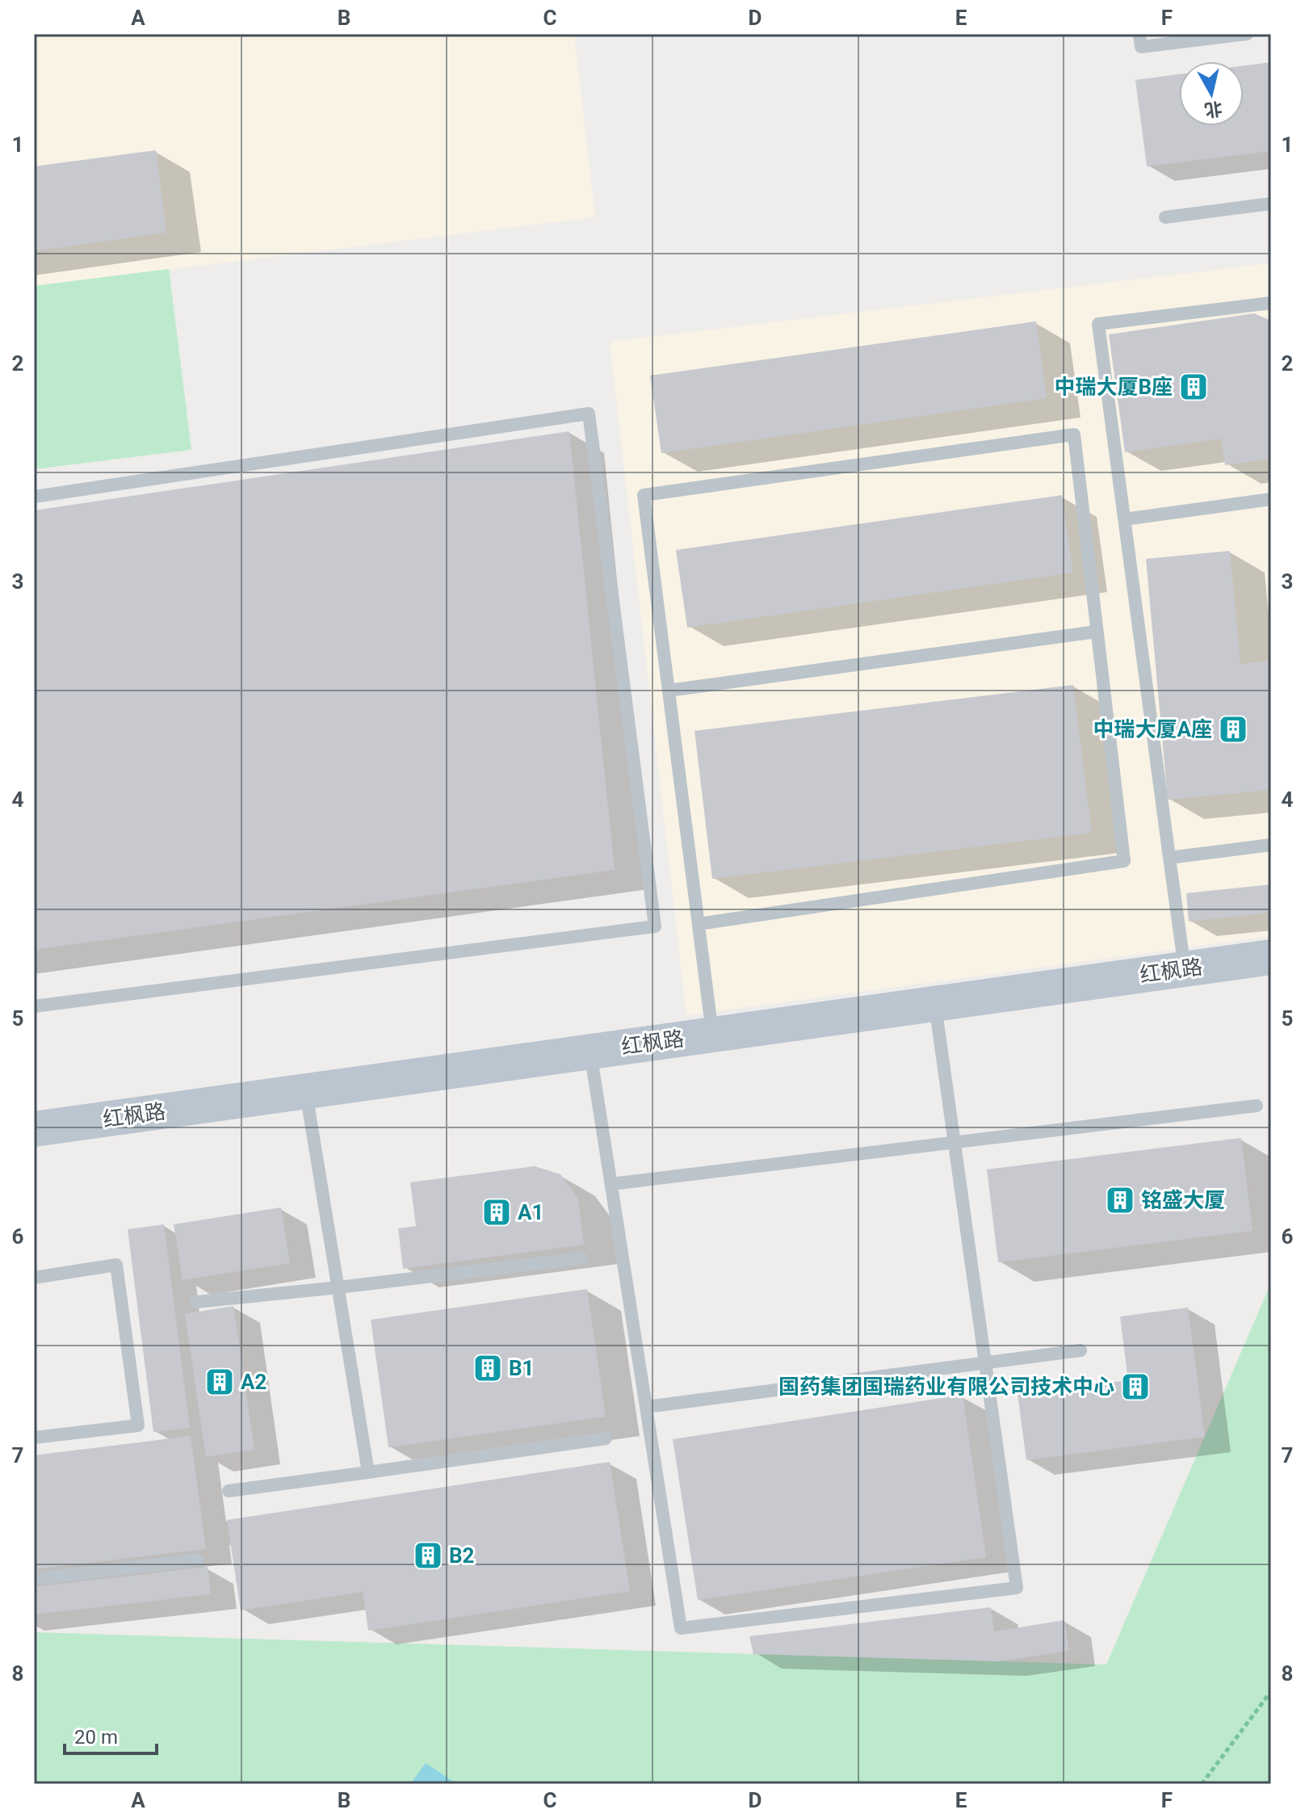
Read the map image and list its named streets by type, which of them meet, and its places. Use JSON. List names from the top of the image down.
{
  "streets": {
    "street": ["红枫路"]
  },
  "places": {
    "building": [
      "中瑞大厦B座",
      "中瑞大厦A座",
      "铭盛大厦",
      "A1",
      "B1",
      "A2",
      "国药集团国瑞药业有限公司技术中心",
      "B2"
    ]
  },
  "scale_bar": "20 m",
  "north": "bottom",
  "grid": {
    "columns": [
      "A",
      "B",
      "C",
      "D",
      "E",
      "F"
    ],
    "rows": [
      "1",
      "2",
      "3",
      "4",
      "5",
      "6",
      "7",
      "8"
    ]
  }
}
